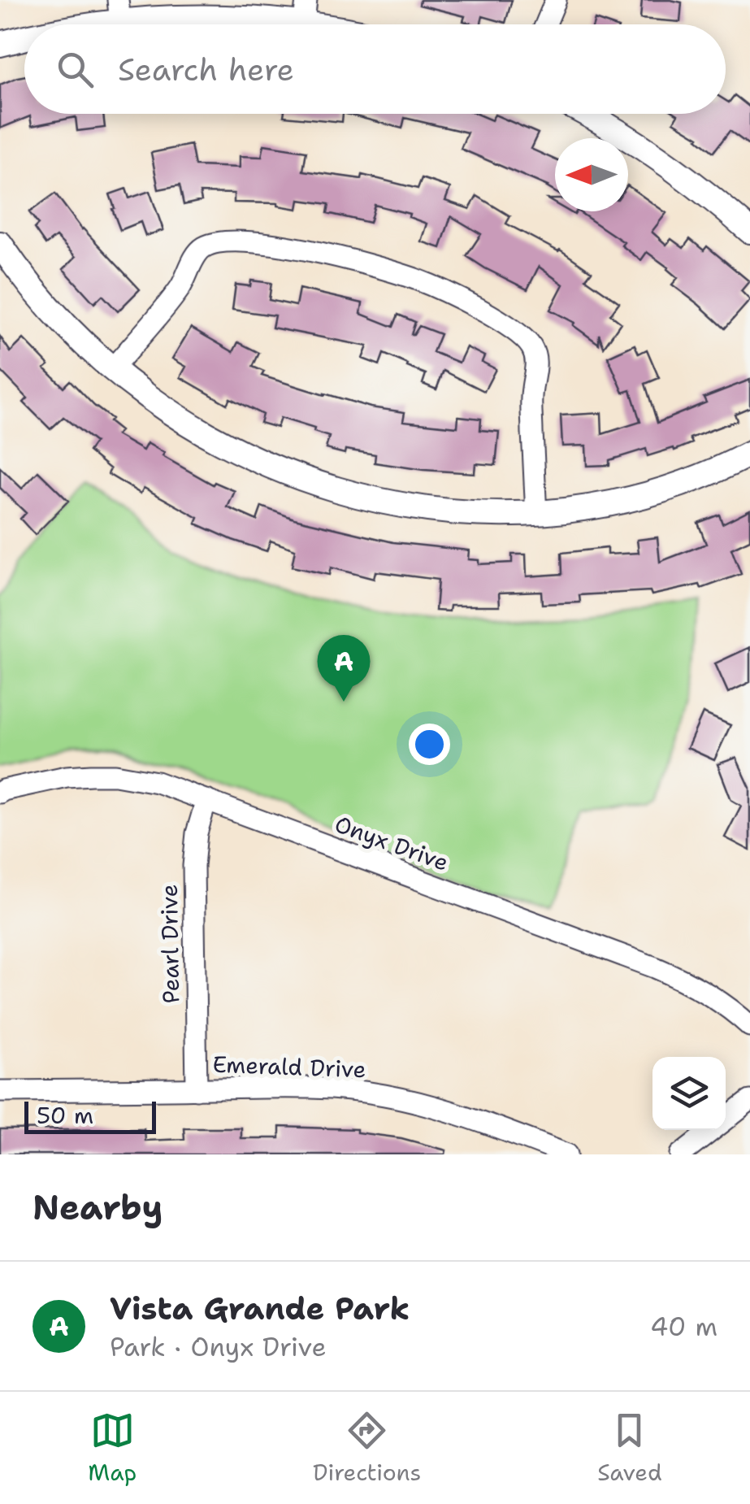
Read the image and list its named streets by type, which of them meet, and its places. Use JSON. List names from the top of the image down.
{
  "streets": {
    "street": ["Onyx Drive", "Pearl Drive", "Emerald Drive"]
  },
  "crossings": [
    ["Onyx Drive", "Pearl Drive"],
    ["Pearl Drive", "Emerald Drive"]
  ],
  "scale_bar": "50 m",
  "north": "left",
  "page": {
    "search": "Search here",
    "pins": "A",
    "scale": "50 m",
    "heading": "Nearby",
    "list": [
      {
        "mark": "A",
        "name": "Vista Grande Park",
        "note": "Park · Onyx Drive",
        "value": "40 m"
      }
    ],
    "nav": ["Map", "Directions", "Saved"]
  }
}
